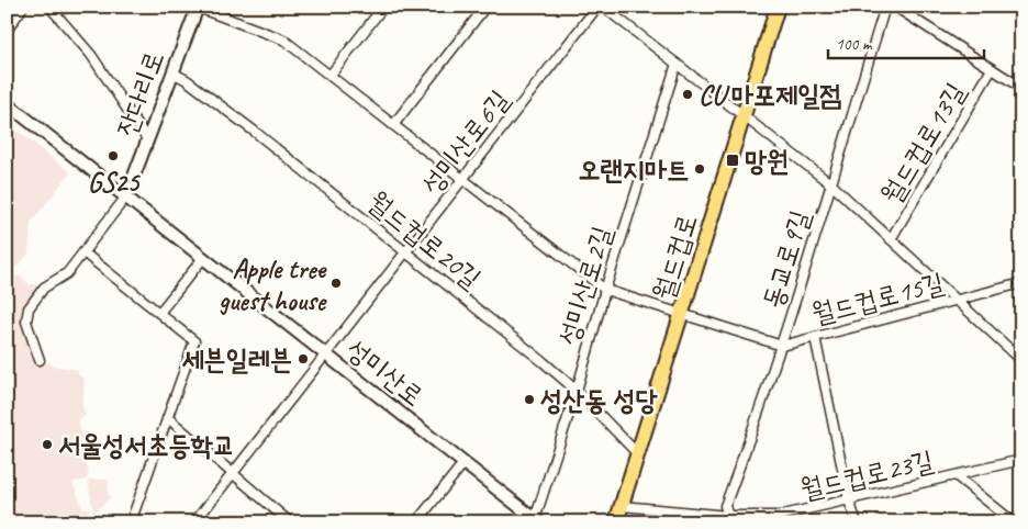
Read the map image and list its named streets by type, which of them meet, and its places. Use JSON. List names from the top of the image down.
{
  "streets": {
    "main road": ["월드컵로"],
    "street": [
      "잔다리로",
      "성미산로6길",
      "월드컵로13길",
      "월드컵로20길",
      "동교로9길",
      "성미산로2길",
      "월드컵로15길",
      "성미산로",
      "월드컵로23길"
    ]
  },
  "crossings": [
    ["잔다리로", "월드컵로20길"],
    ["잔다리로", "월드컵로15길"],
    ["잔다리로", "성미산로"],
    ["성미산로6길", "월드컵로20길"],
    ["성미산로6길", "월드컵로15길"],
    ["성미산로6길", "성미산로"],
    ["월드컵로13길", "월드컵로"],
    ["월드컵로13길", "동교로9길"],
    ["월드컵로13길", "성미산로2길"],
    ["월드컵로13길", "월드컵로15길"],
    ["월드컵로20길", "월드컵로"],
    ["월드컵로20길", "성미산로2길"],
    ["월드컵로", "월드컵로15길"],
    ["월드컵로", "월드컵로23길"],
    ["동교로9길", "월드컵로15길"],
    ["동교로9길", "월드컵로23길"],
    ["성미산로2길", "월드컵로15길"],
    ["성미산로2길", "성미산로"]
  ],
  "places": {
    "other": [
      "CU 마포제일점",
      "GS25",
      "오랜지마트",
      "Apple tree guest house",
      "세븐일레븐",
      "성산동 성당",
      "서울성서초등학교"
    ],
    "transit": ["망원"]
  },
  "scale_bar": "100 m"
}
